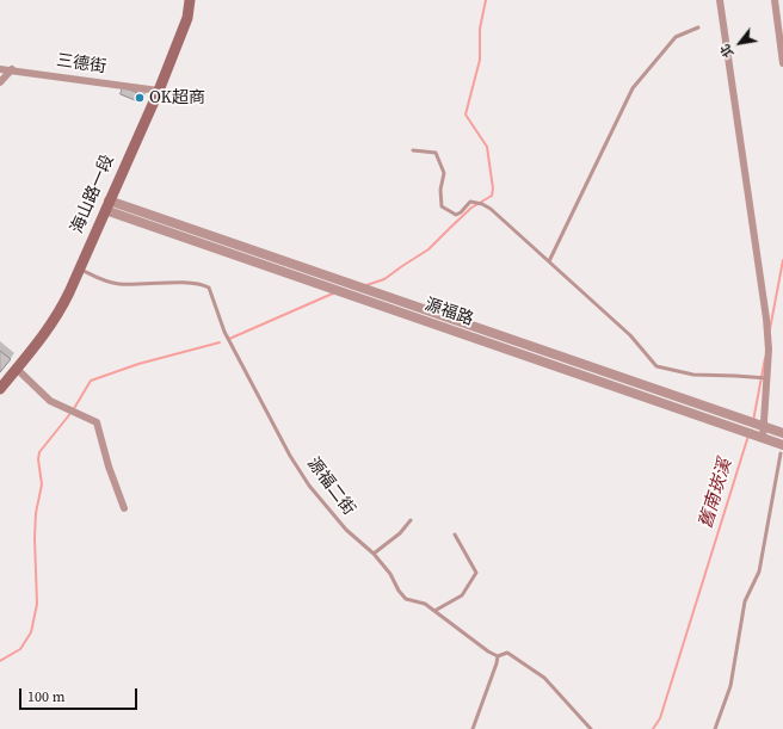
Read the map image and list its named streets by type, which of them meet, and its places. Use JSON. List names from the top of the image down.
{
  "streets": {
    "main road": ["海山路一段"],
    "street": ["三德街", "源福路"],
    "lane": ["源福二街"]
  },
  "crossings": [
    ["三德街", "海山路一段"],
    ["海山路一段", "源福路"],
    ["海山路一段", "源福二街"]
  ],
  "water": ["舊南崁溪"],
  "places": ["OK超商"],
  "scale_bar": "100 m",
  "north": "bottom left"
}
